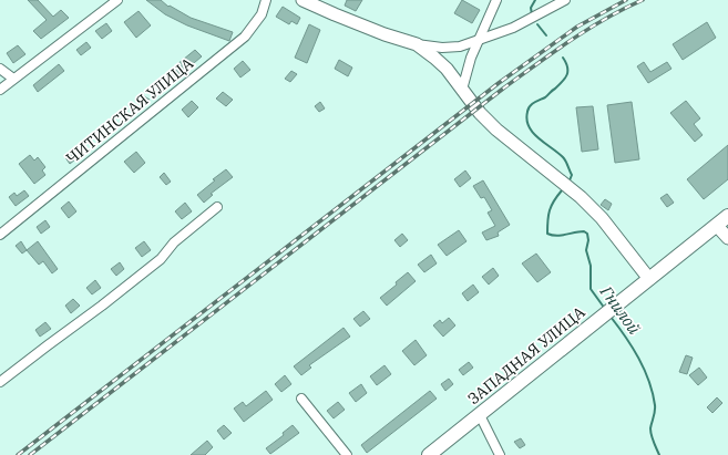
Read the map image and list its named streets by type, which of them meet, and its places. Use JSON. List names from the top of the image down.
{
  "streets": {
    "main road": ["ЗАПАДНАЯ УЛИЦА"],
    "street": ["ЧИТИНСКАЯ УЛИЦА"]
  },
  "water": ["Гнилой"]
}
